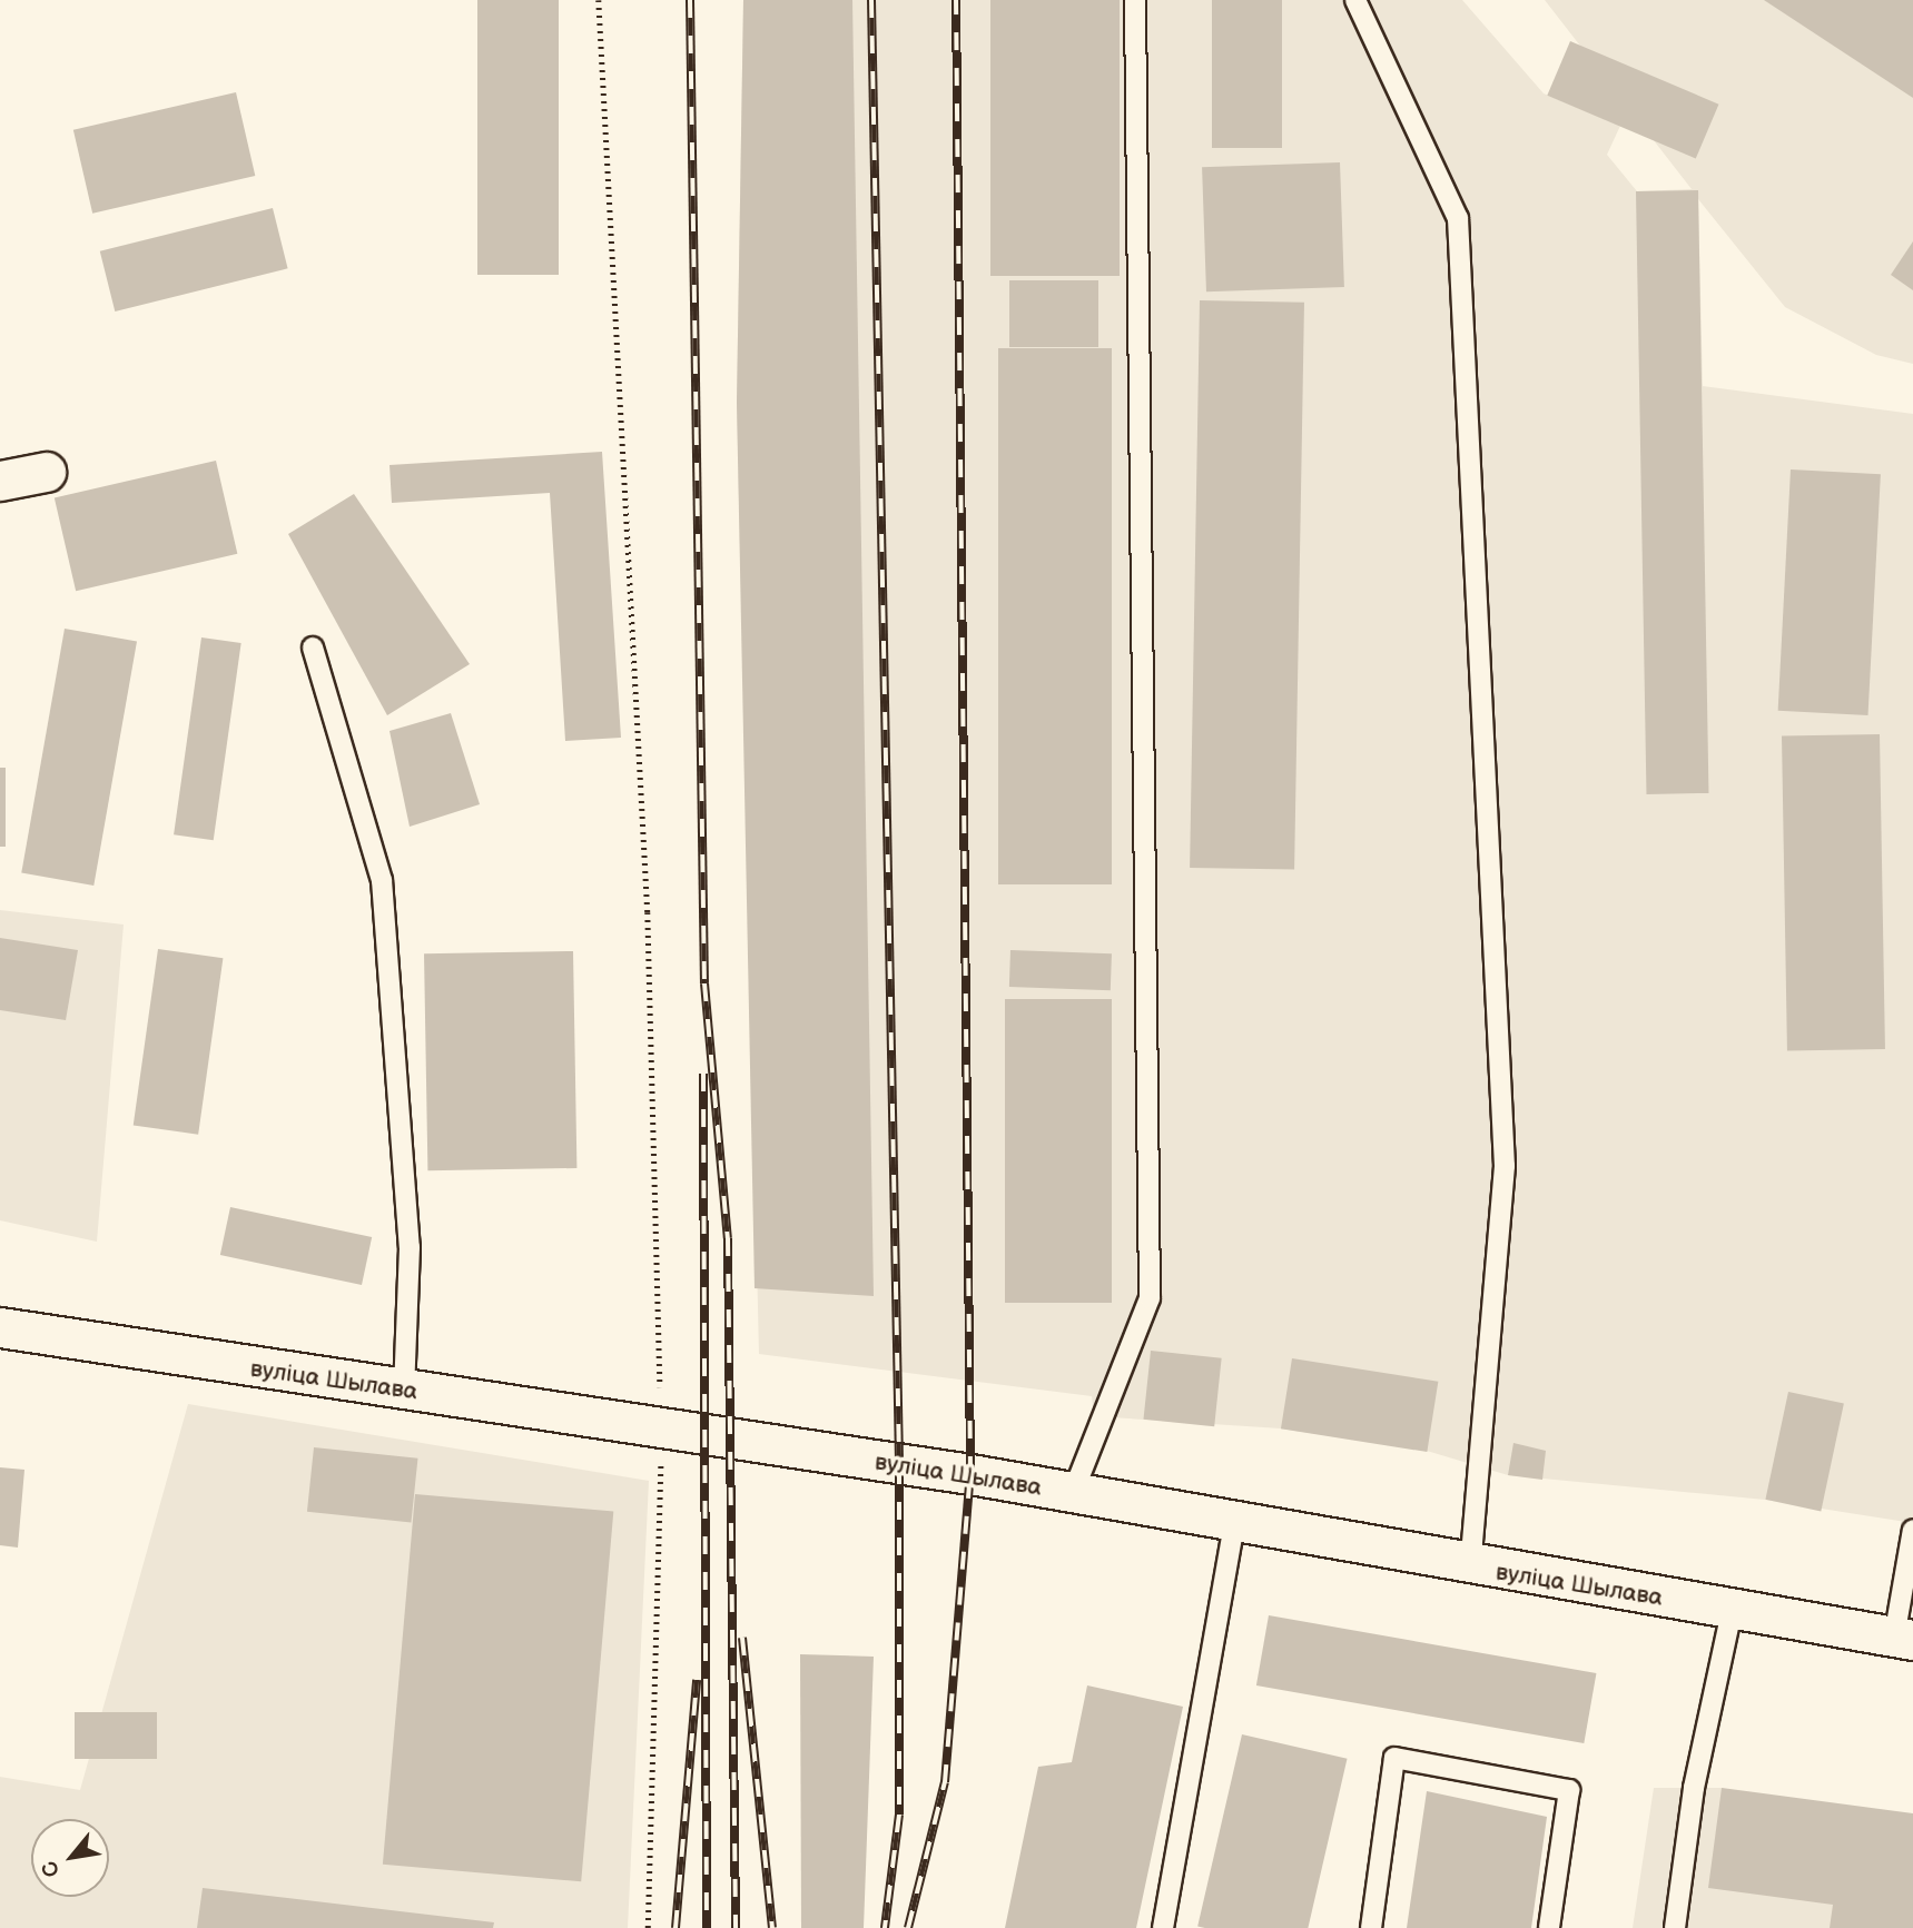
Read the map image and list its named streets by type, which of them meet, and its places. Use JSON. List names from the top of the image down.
{
  "streets": {
    "street": ["вуліца Шылава"]
  },
  "north": "bottom left"
}
